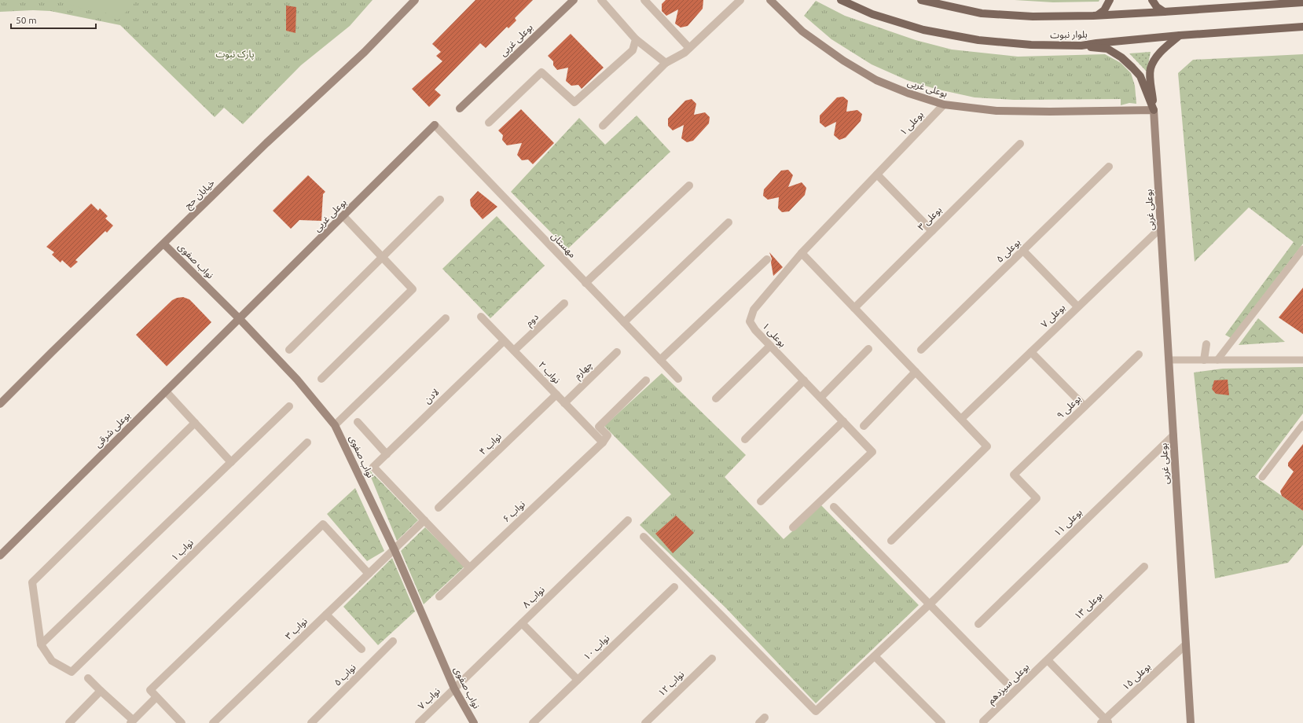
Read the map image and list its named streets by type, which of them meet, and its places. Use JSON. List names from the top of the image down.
{
  "streets": {
    "main road": ["بلوار نبوت"],
    "street": [
      "بوعلی غربی",
      "بوعلی ۱",
      "خیابان حج",
      "بوعلی ۳",
      "مهستان",
      "بوعلی ۵",
      "نواب صفوی",
      "بوعلی ۷",
      "دوم",
      "چهارم",
      "نواب ۲",
      "لادن",
      "بوعلی ۹",
      "بوعلی شرقی",
      "نواب ۴",
      "نواب ۶",
      "بوعلی ۱۱",
      "نواب ۱",
      "نواب ۸",
      "بوعلی ۱۳",
      "نواب ۳",
      "نواب ۱۰",
      "نواب ۵",
      "بوعلی ۱۵",
      "نواب ۱۲",
      "بوعلی سیزدهم",
      "نواب ۷"
    ]
  },
  "crossings": [
    ["بوعلی غربی", "بوعلی ۱"],
    ["بوعلی غربی", "مهستان"],
    ["بوعلی غربی", "نواب صفوی"],
    ["بوعلی غربی", "بوعلی ۷"],
    ["بوعلی غربی", "بوعلی شرقی"],
    ["بوعلی غربی", "بوعلی ۱۱"],
    ["بوعلی غربی", "بوعلی ۱۵"],
    ["خیابان حج", "نواب صفوی"],
    ["نواب صفوی", "بوعلی شرقی"],
    ["نواب صفوی", "نواب ۸"],
    ["نواب صفوی", "نواب ۳"],
    ["نواب صفوی", "نواب ۷"],
    ["دوم", "نواب ۲"],
    ["چهارم", "نواب ۲"],
    ["نواب ۲", "لادن"],
    ["نواب ۲", "نواب ۴"],
    ["نواب ۲", "نواب ۶"],
    ["نواب ۸", "نواب ۷"],
    ["بوعلی ۱۳", "بوعلی سیزدهم"]
  ],
  "parks": ["پارک نبوت"],
  "scale_bar": "50 m"
}
